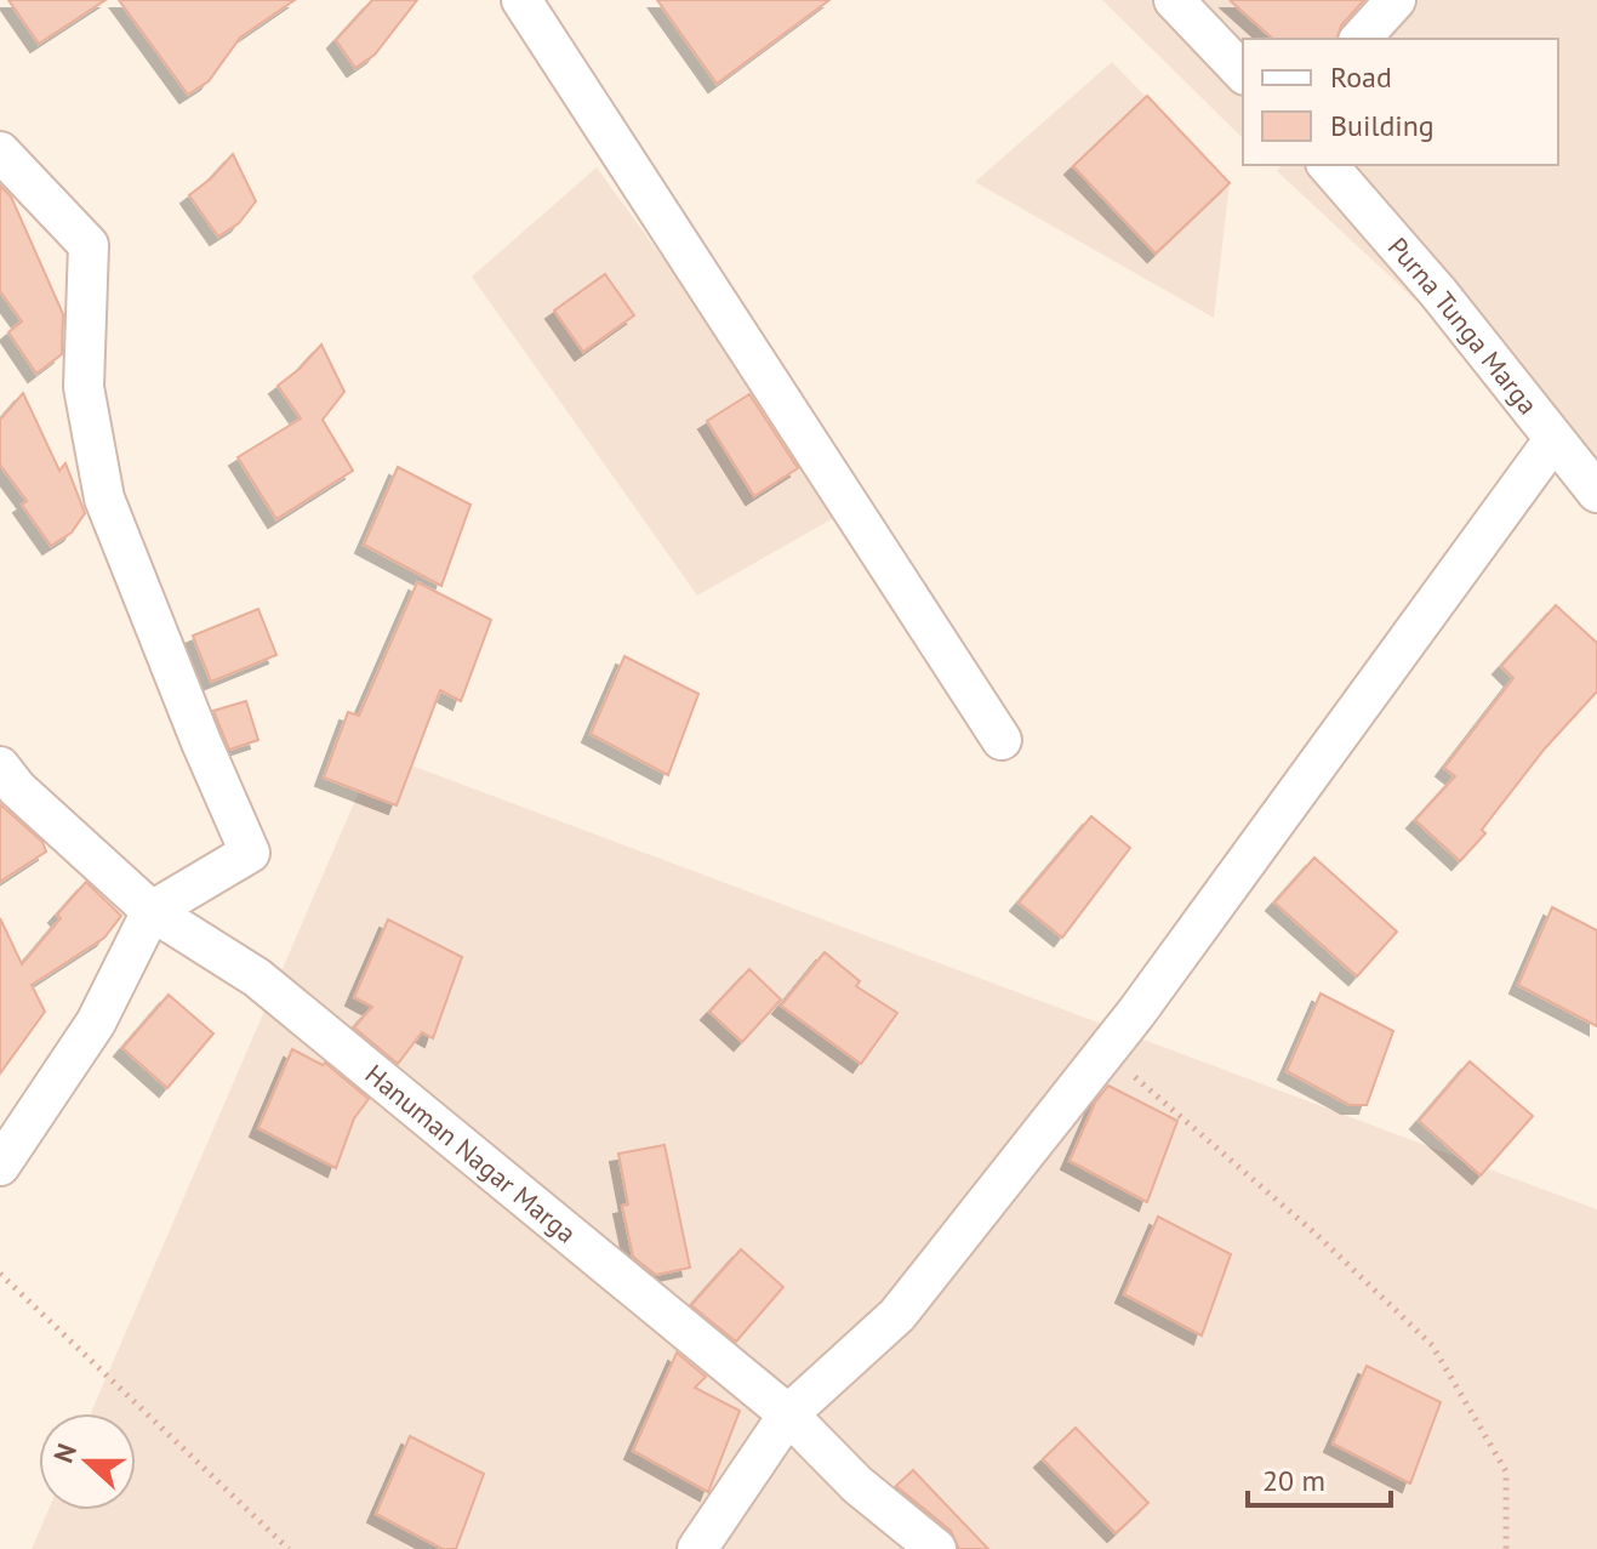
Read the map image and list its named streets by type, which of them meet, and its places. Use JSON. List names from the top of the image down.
{
  "streets": {
    "street": ["Purna Tunga Marga", "Hanuman Nagar Marga"]
  },
  "legend": ["Road", "Building"],
  "scale_bar": "20 m",
  "north": "left"
}
